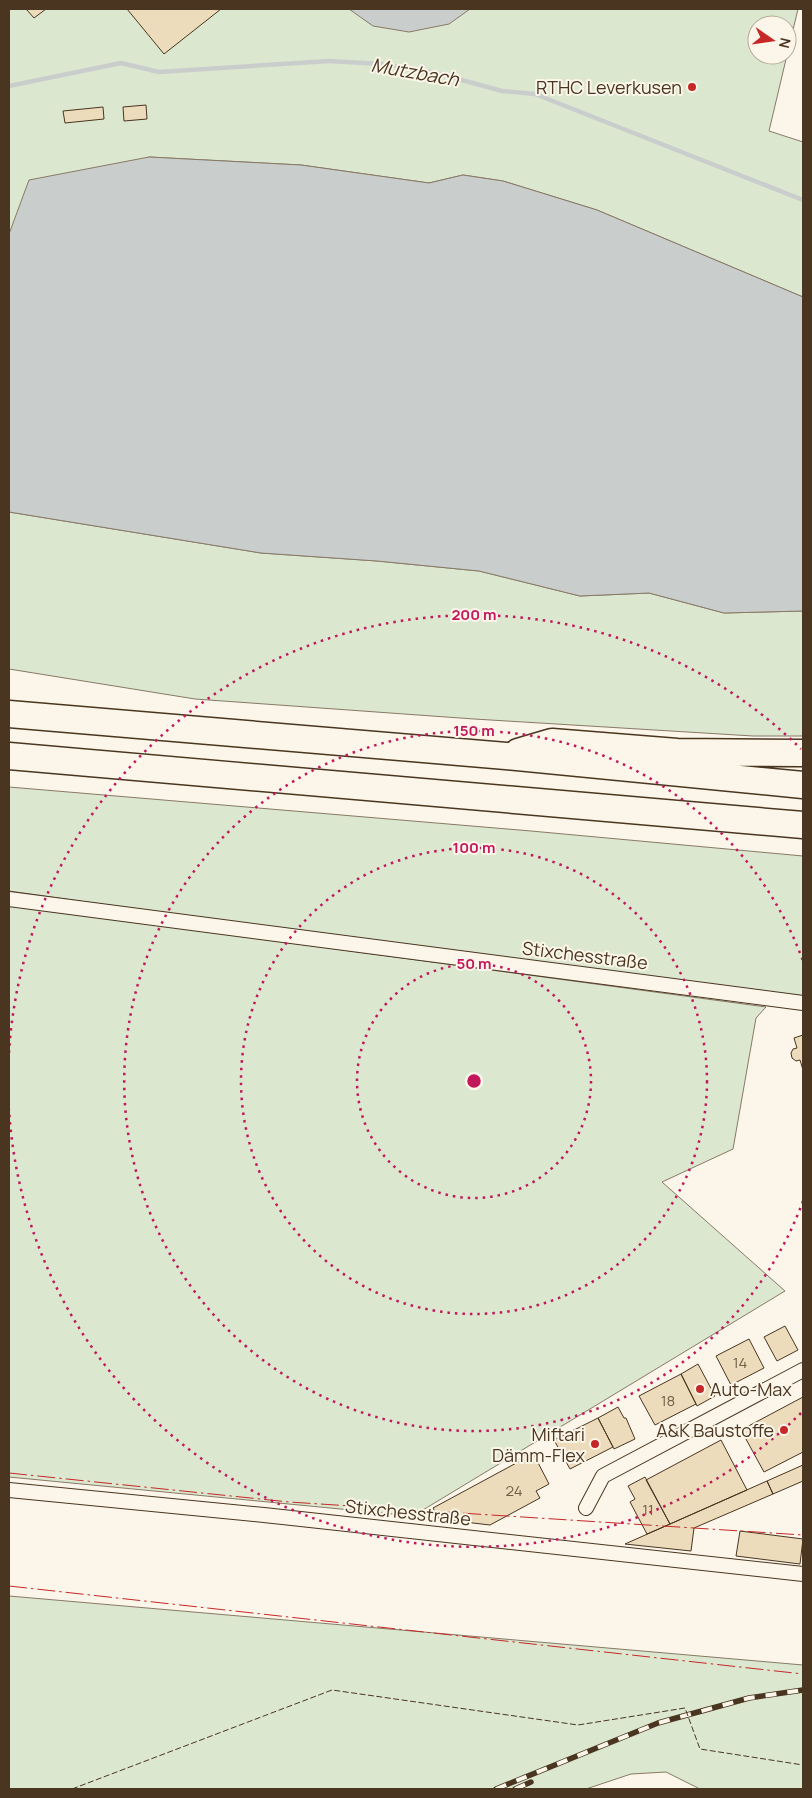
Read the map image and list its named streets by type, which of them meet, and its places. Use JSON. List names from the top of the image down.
{
  "streets": {
    "street": ["Stixchesstraße"]
  },
  "water": ["Mutzbach"],
  "places": [
    "RTHC Leverkusen",
    "Auto-Max",
    "A&K Baustoffe",
    "Miftari Dämm-Flex"
  ],
  "house_numbers": [
    "14",
    "18",
    "24",
    "11"
  ],
  "north": "right",
  "rings": [
    "200 m",
    "150 m",
    "100 m",
    "50 m"
  ]
}
